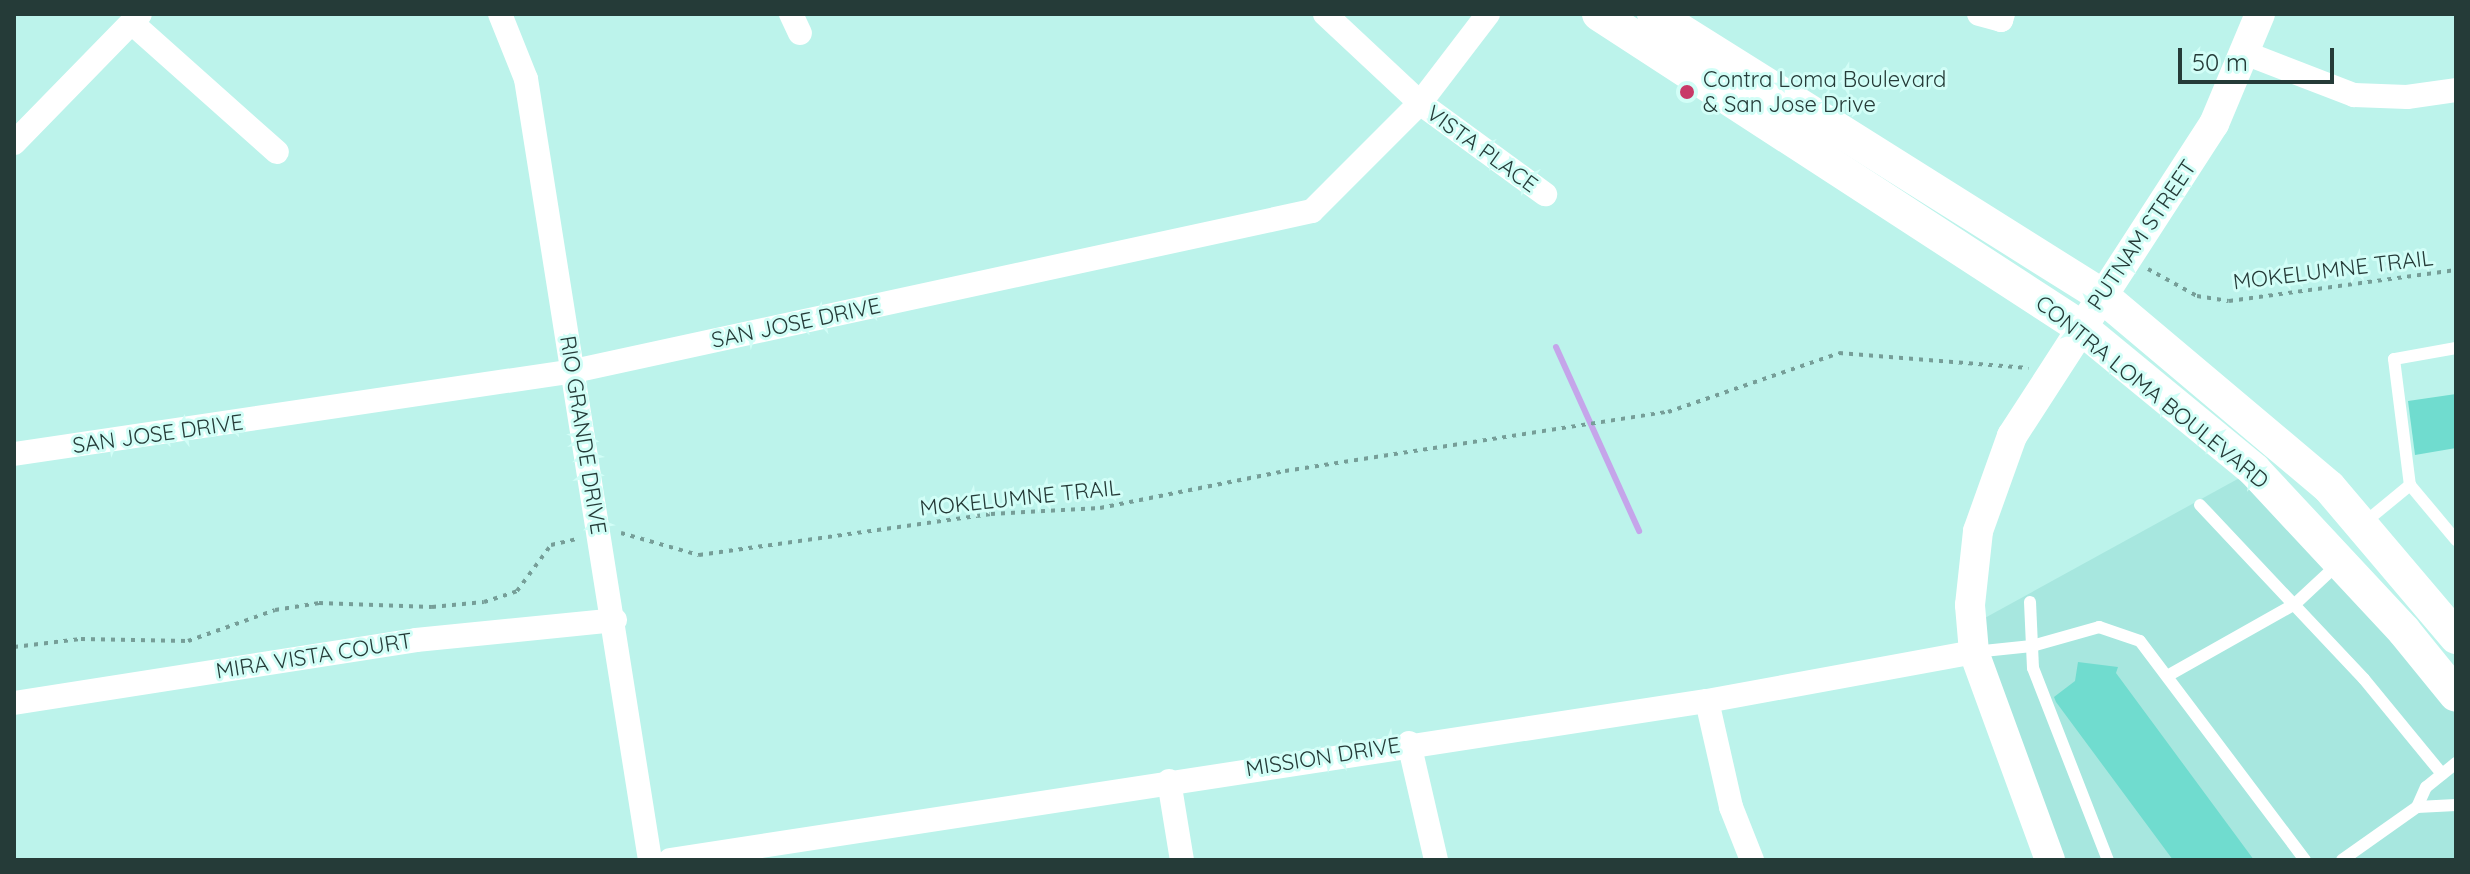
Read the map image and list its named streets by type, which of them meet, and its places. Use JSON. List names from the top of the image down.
{
  "streets": {
    "main road": ["CONTRA LOMA BOULEVARD"],
    "street": [
      "VISTA PLACE",
      "PUTNAM STREET",
      "SAN JOSE DRIVE",
      "RIO GRANDE DRIVE",
      "MIRA VISTA COURT",
      "MISSION DRIVE"
    ],
    "path": ["MOKELUMNE TRAIL"]
  },
  "crossings": [
    ["VISTA PLACE", "SAN JOSE DRIVE"],
    ["PUTNAM STREET", "MOKELUMNE TRAIL"],
    ["PUTNAM STREET", "CONTRA LOMA BOULEVARD"],
    ["PUTNAM STREET", "MISSION DRIVE"],
    ["MOKELUMNE TRAIL", "RIO GRANDE DRIVE"],
    ["SAN JOSE DRIVE", "RIO GRANDE DRIVE"],
    ["RIO GRANDE DRIVE", "MIRA VISTA COURT"]
  ],
  "places": ["Contra Loma Boulevard & San Jose Drive"],
  "scale_bar": "50 m"
}
